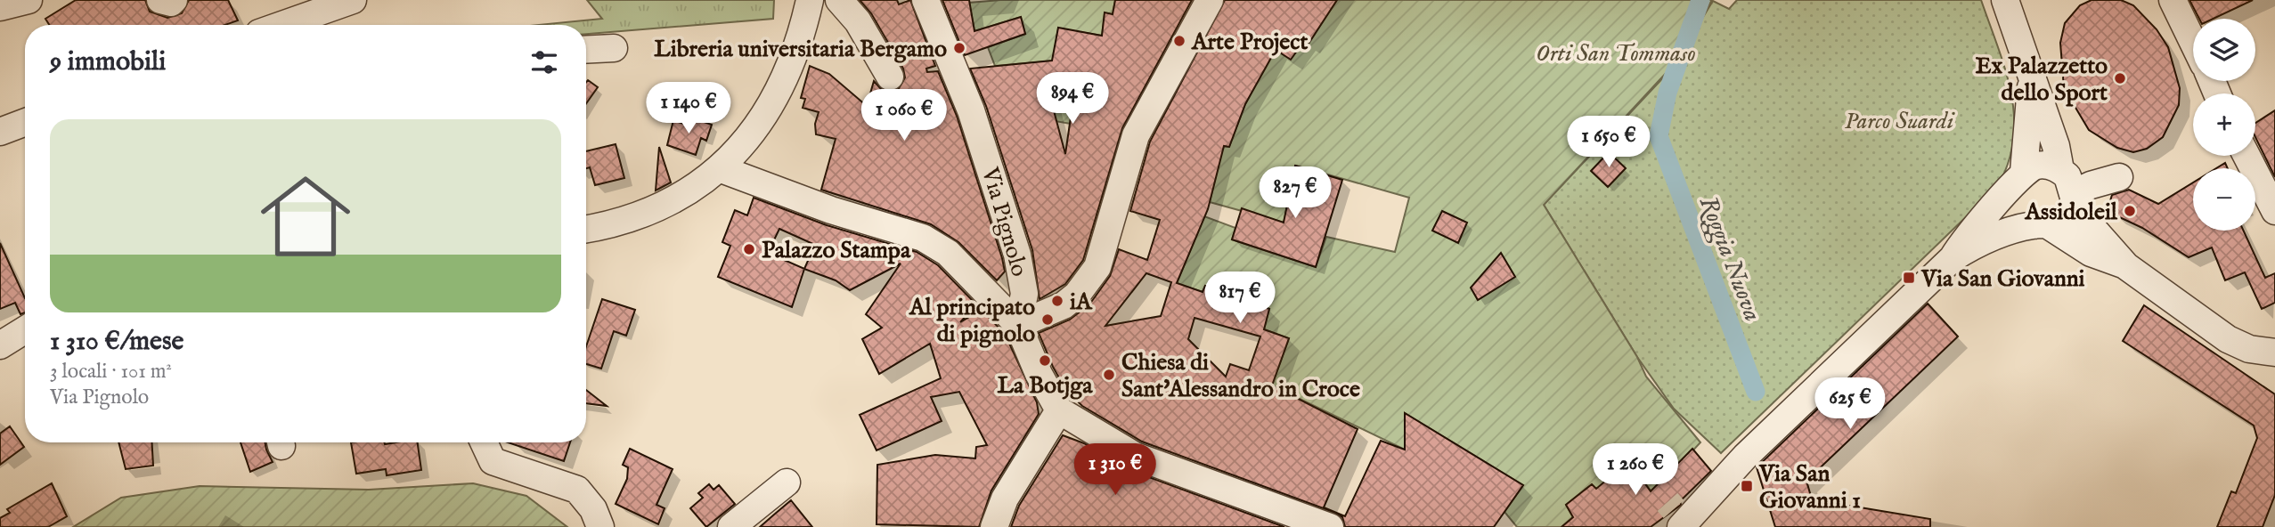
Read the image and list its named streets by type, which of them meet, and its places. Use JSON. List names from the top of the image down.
{
  "streets": {
    "street": ["Via Pignolo"]
  },
  "water": ["Roggia Nuova"],
  "parks": ["Orti San Tommaso", "Parco Suardi"],
  "places": {
    "other": [
      "Arte Project",
      "Libreria universitaria Bergamo",
      "Ex Palazzetto dello Sport",
      "Assidoleil",
      "Palazzo Stampa",
      "iA",
      "Al principato di pignolo",
      "La Botjga",
      "Chiesa di Sant'Alessandro in Croce"
    ],
    "transit": ["Via San Giovanni", "Via San Giovanni 1"]
  },
  "page": {
    "map_buttons": ["+", "−"],
    "heading": "9 immobili",
    "price": [
      "894 €",
      "1 140 €",
      "1 060 €",
      "1 650 €",
      "827 €",
      "817 €",
      "625 €",
      "1 310 €",
      "1 260 €"
    ],
    "list": [
      {
        "name": "1 310 €/mese",
        "note": "3 locali · 101 m² · Via Pignolo"
      }
    ]
  }
}
